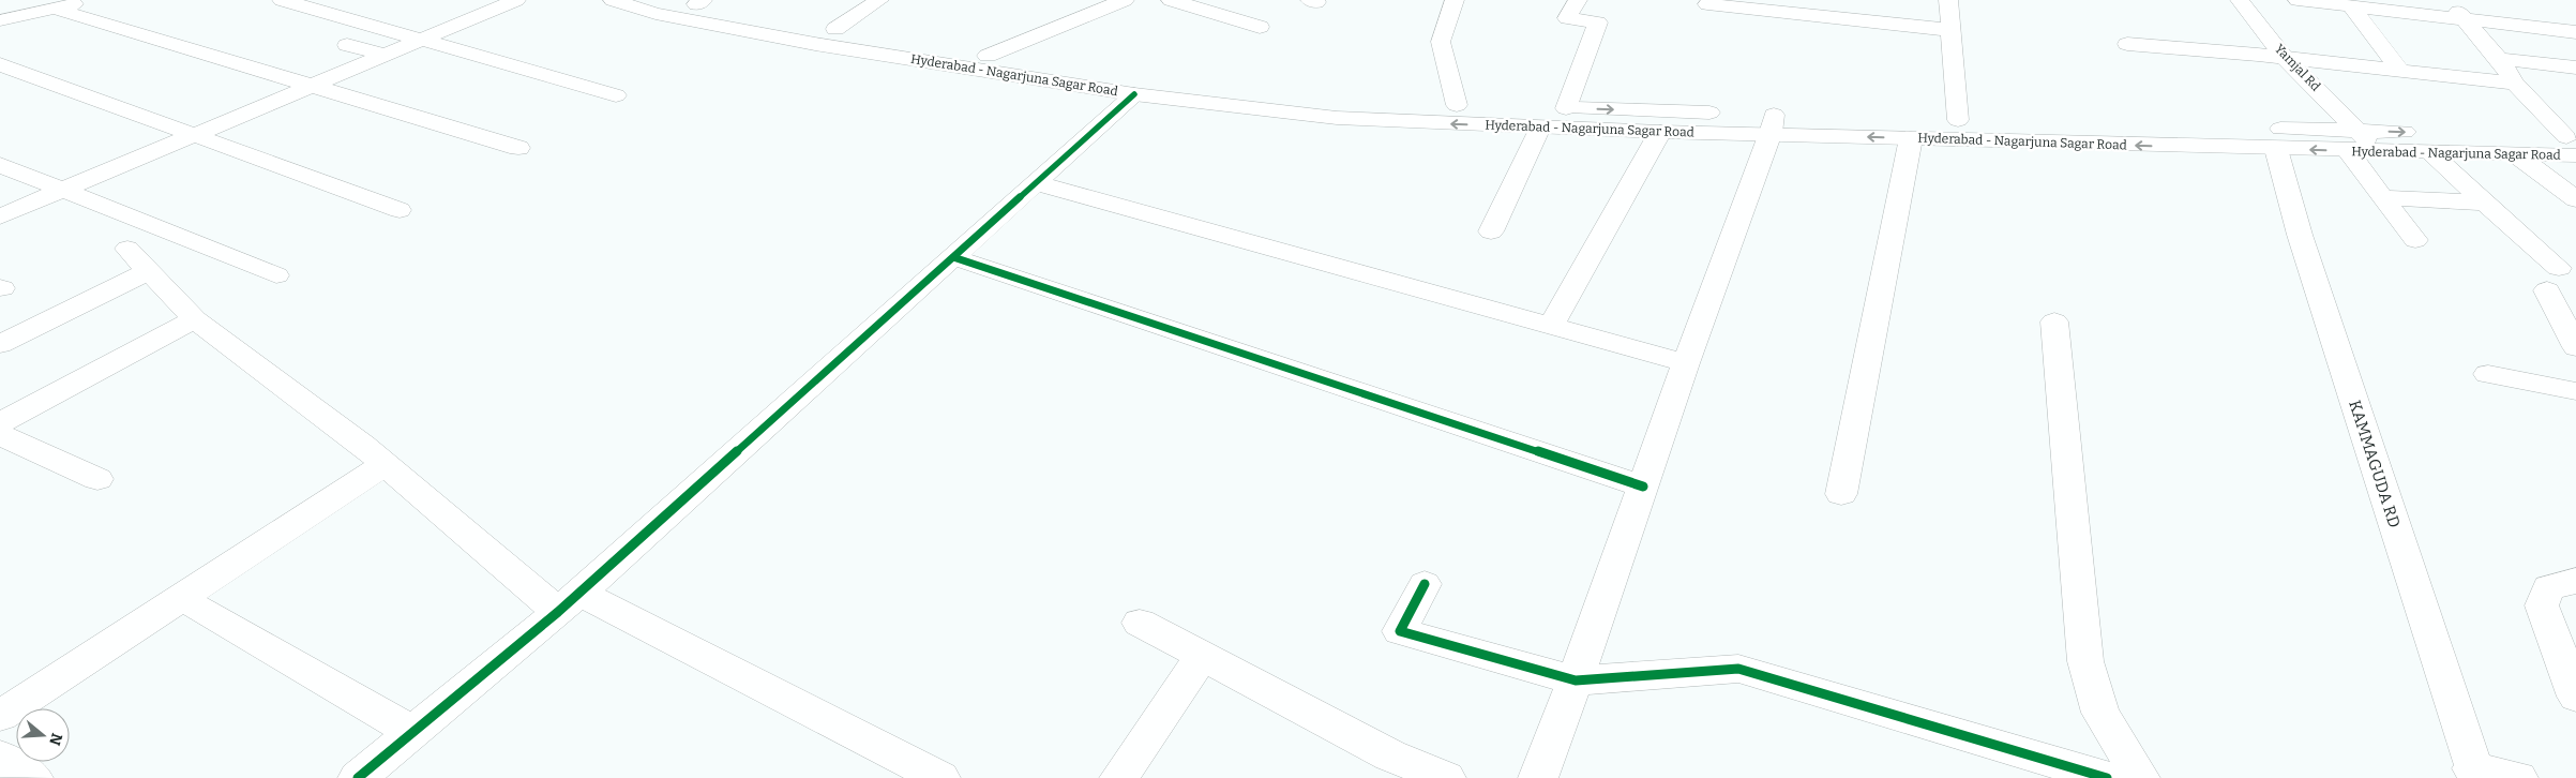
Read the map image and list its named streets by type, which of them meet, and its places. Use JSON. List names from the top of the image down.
{
  "streets": {
    "street": ["Yamjal Rd", "Hyderabad - Nagarjuna Sagar Road", "KAMMAGUDA RD"]
  },
  "crossings": [
    ["Yamjal Rd", "Hyderabad - Nagarjuna Sagar Road"],
    ["Hyderabad - Nagarjuna Sagar Road", "KAMMAGUDA RD"]
  ],
  "north": "right"
}
